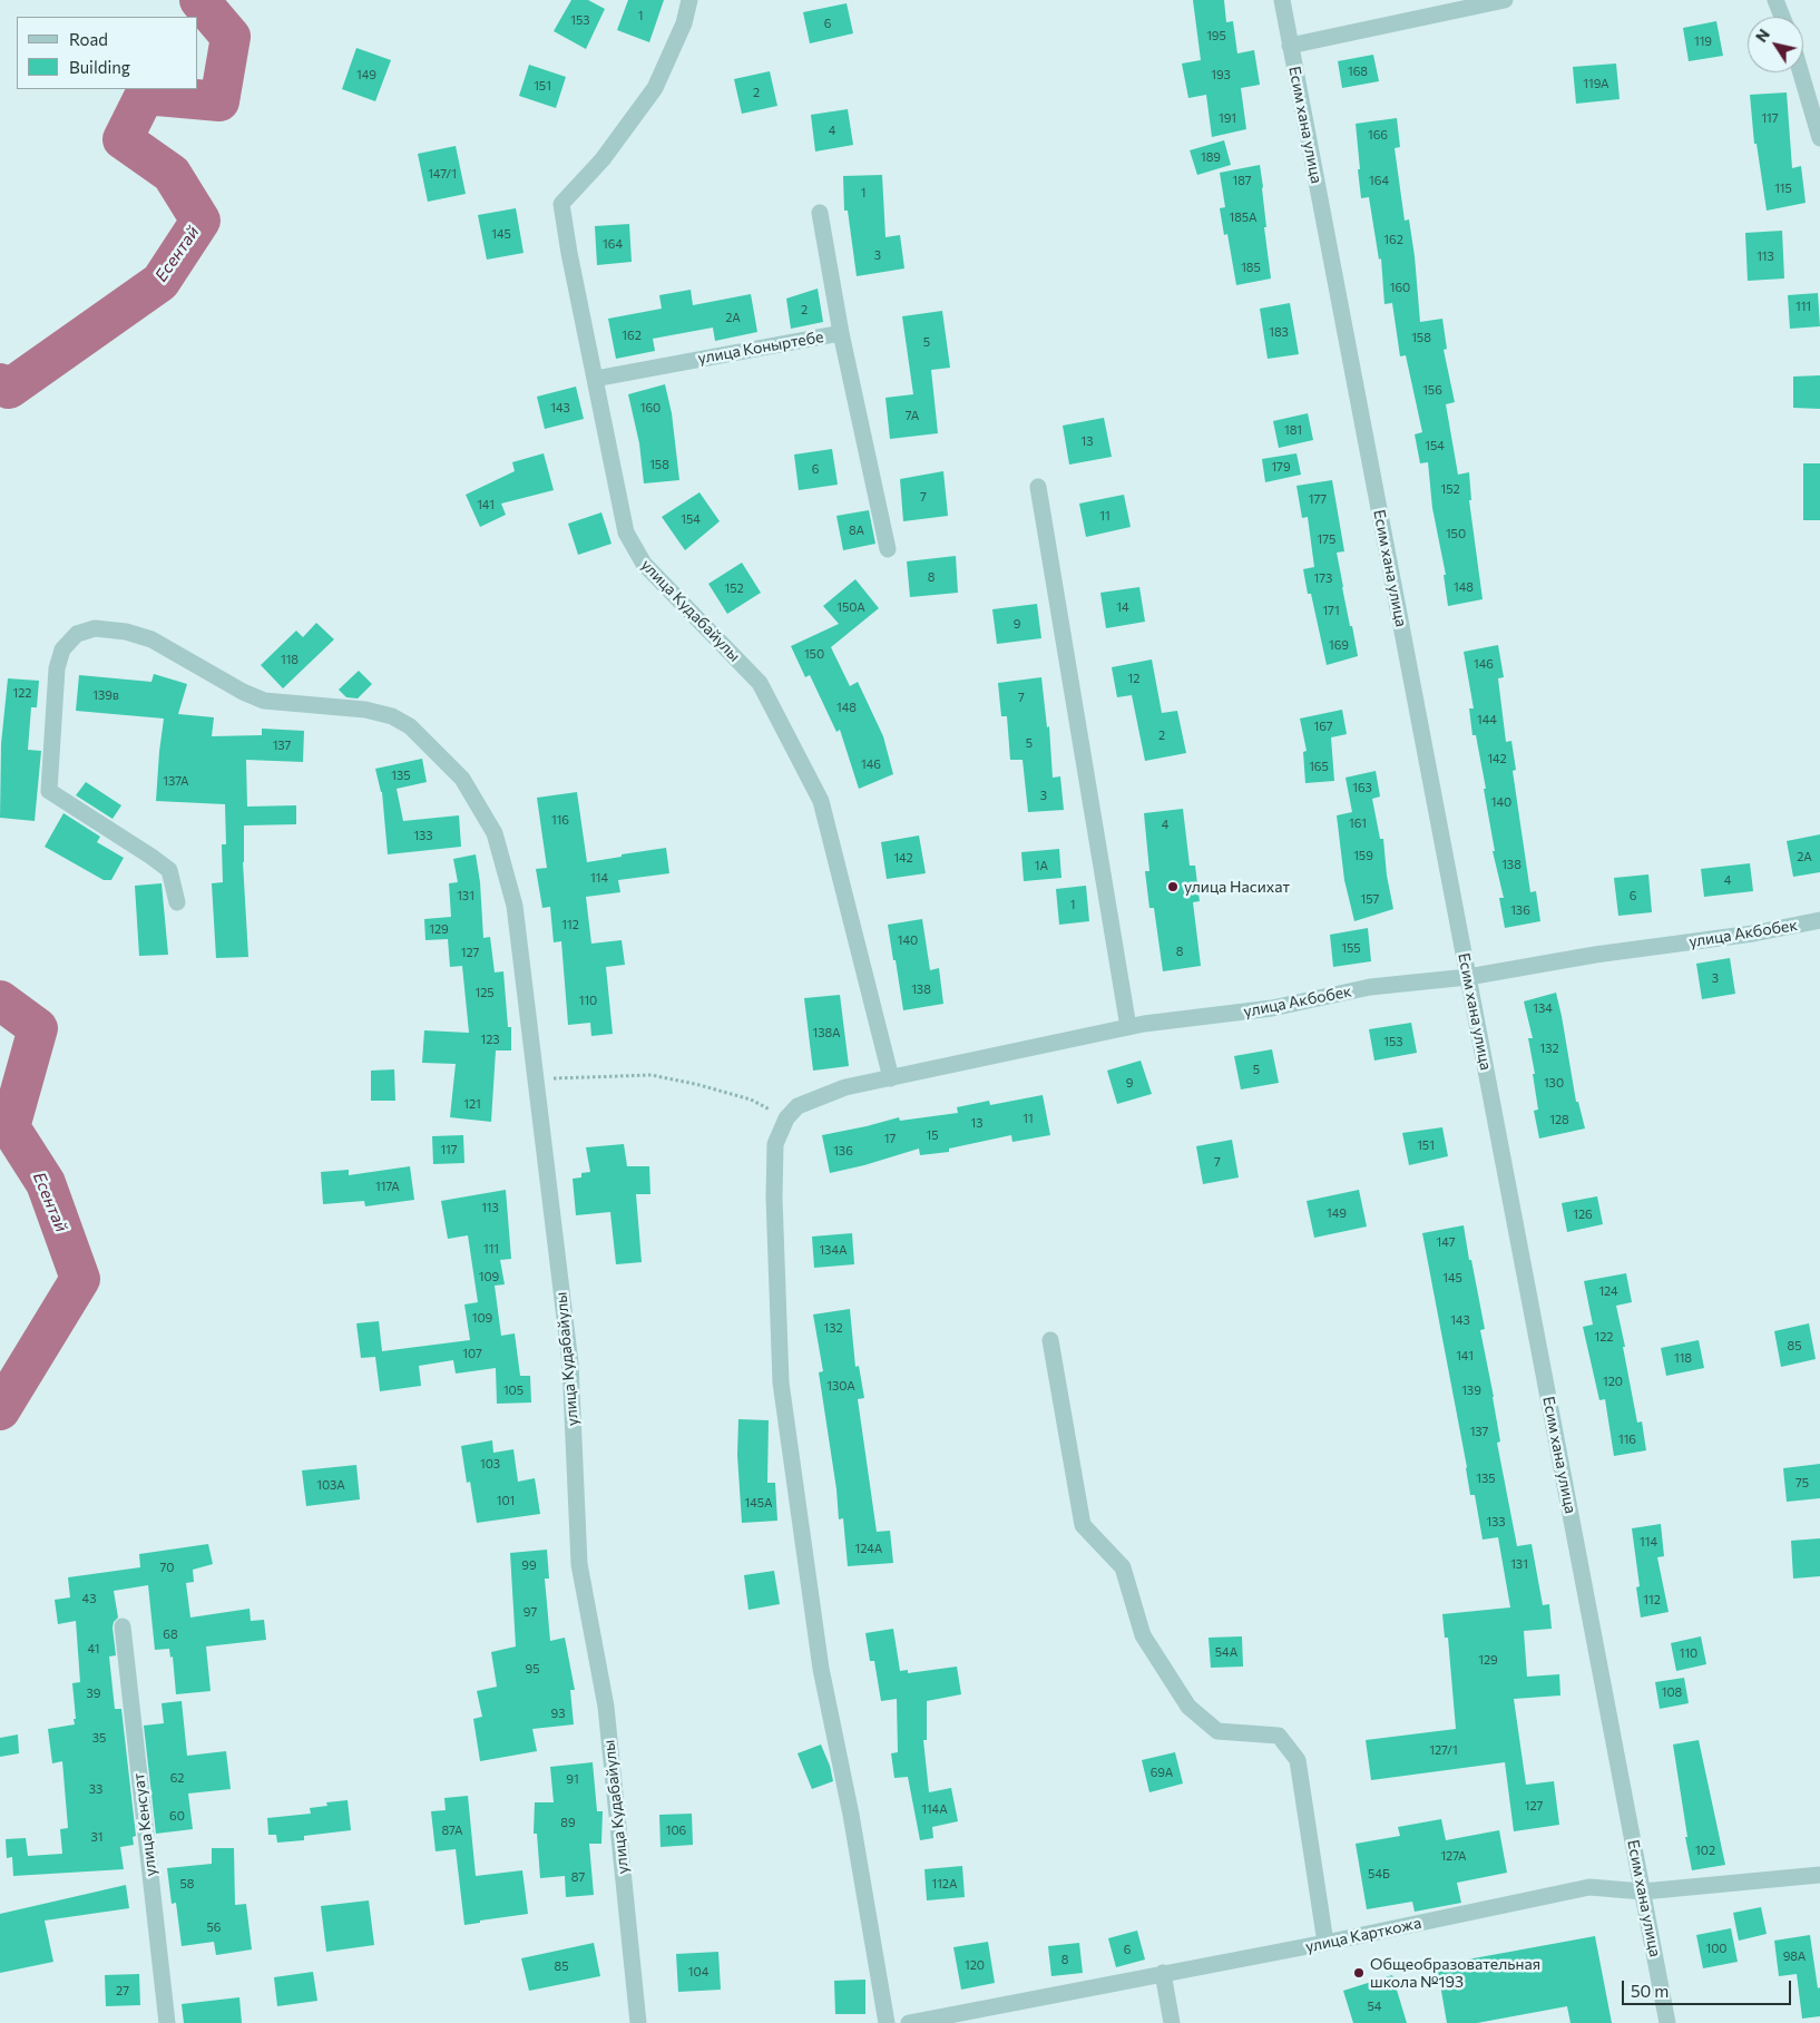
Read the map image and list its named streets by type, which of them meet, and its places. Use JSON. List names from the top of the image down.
{
  "streets": {
    "street": [
      "Есим хана улица",
      "улица Коныртебе",
      "улица Кудабайулы",
      "улица Акбобек",
      "улица Кенсуат",
      "улица Карткожа"
    ]
  },
  "crossings": [
    ["Есим хана улица", "улица Акбобек"],
    ["Есим хана улица", "улица Карткожа"],
    ["улица Коныртебе", "улица Кудабайулы"],
    ["улица Кудабайулы", "улица Акбобек"]
  ],
  "water": ["Есентай"],
  "places": ["улица Насихат", "Общеобразовательная школа №193"],
  "house_numbers": [
    "1",
    "153",
    "6",
    "195",
    "119",
    "168",
    "149",
    "193",
    "119А",
    "151",
    "2",
    "191",
    "117",
    "4",
    "166",
    "189",
    "147/1",
    "187",
    "164",
    "115",
    "1",
    "185А",
    "145",
    "162",
    "164",
    "3",
    "113",
    "185",
    "160",
    "111",
    "2",
    "2А",
    "183",
    "162",
    "158",
    "5",
    "156",
    "143",
    "160",
    "7А",
    "181",
    "13",
    "154",
    "158",
    "179",
    "6",
    "152",
    "7",
    "177",
    "141",
    "11",
    "154",
    "8А",
    "150",
    "175",
    "8",
    "173",
    "148",
    "152",
    "150А",
    "14",
    "171",
    "9",
    "169",
    "150",
    "118",
    "146",
    "12",
    "122",
    "139в",
    "7",
    "148",
    "144",
    "167",
    "2",
    "5",
    "137",
    "142",
    "146",
    "165",
    "135",
    "137А",
    "163",
    "3",
    "140",
    "116",
    "161",
    "4",
    "133",
    "159",
    "2А",
    "142",
    "138",
    "1А",
    "114",
    "4",
    "131",
    "6",
    "157",
    "1",
    "136",
    "112",
    "129",
    "140",
    "155",
    "8",
    "127",
    "3",
    "138",
    "125",
    "110",
    "134",
    "138А",
    "123",
    "153",
    "132",
    "5",
    "9",
    "130",
    "121",
    "11",
    "128",
    "13",
    "15",
    "17",
    "151",
    "117",
    "136",
    "7",
    "117А",
    "113",
    "149",
    "126",
    "147",
    "111",
    "134А",
    "109",
    "145",
    "124",
    "109",
    "143",
    "132",
    "122",
    "85",
    "107",
    "141",
    "118",
    "120",
    "130А",
    "105",
    "139",
    "137",
    "116",
    "103",
    "135",
    "75",
    "103А",
    "101",
    "145А",
    "133",
    "114",
    "124А",
    "131",
    "99",
    "70",
    "43",
    "112",
    "97",
    "68",
    "41",
    "54А",
    "110",
    "129",
    "95",
    "108",
    "39",
    "93",
    "35",
    "127/1",
    "69А",
    "62",
    "91",
    "33",
    "127",
    "114А",
    "60",
    "89",
    "87А",
    "106",
    "31",
    "102",
    "127А",
    "54Б",
    "87",
    "58",
    "112А",
    "56",
    "100",
    "6",
    "98А",
    "8",
    "120",
    "85",
    "104",
    "27",
    "54"
  ],
  "legend": ["Road", "Building"],
  "scale_bar": "50 m",
  "north": "top left"
}
